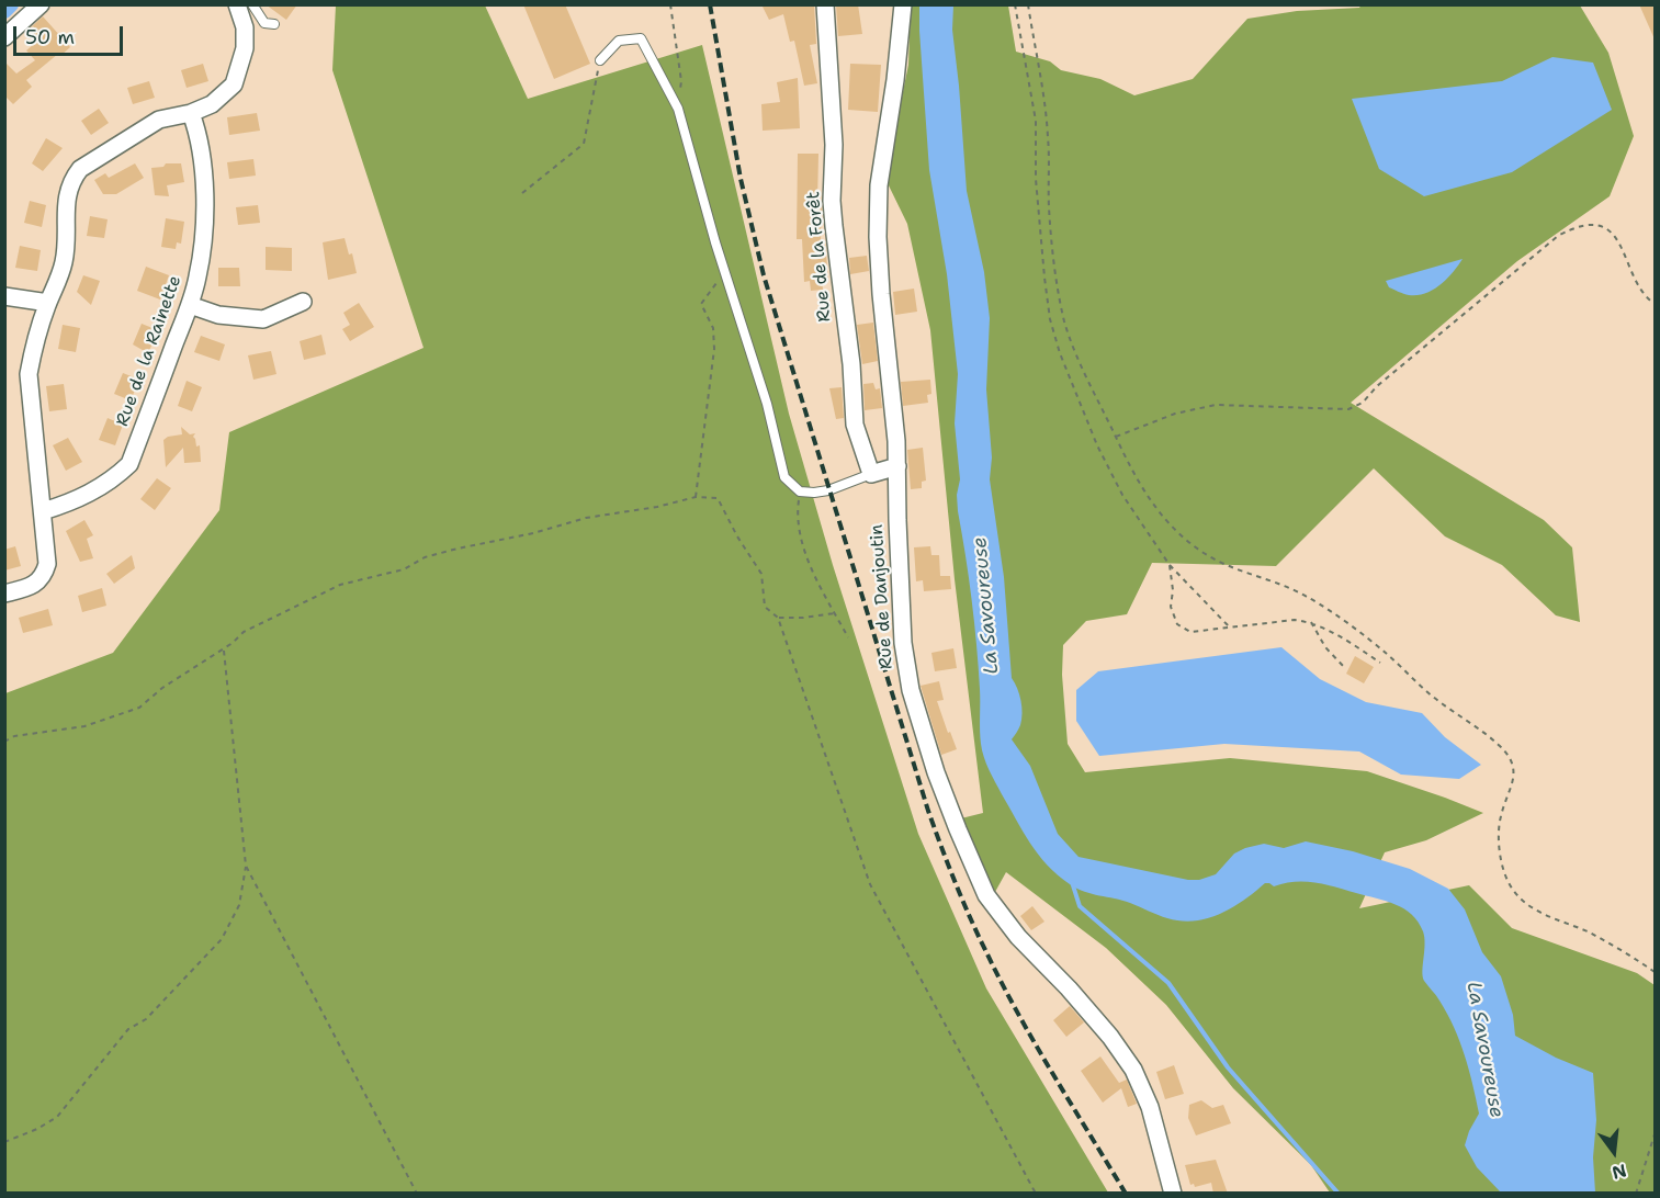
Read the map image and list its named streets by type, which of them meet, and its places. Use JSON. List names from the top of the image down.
{
  "streets": {
    "street": ["Rue de la Forêt", "Rue de la Rainette", "Rue de Danjoutin"]
  },
  "water": ["La Savoureuse"],
  "scale_bar": "50 m",
  "north": "bottom"
}
